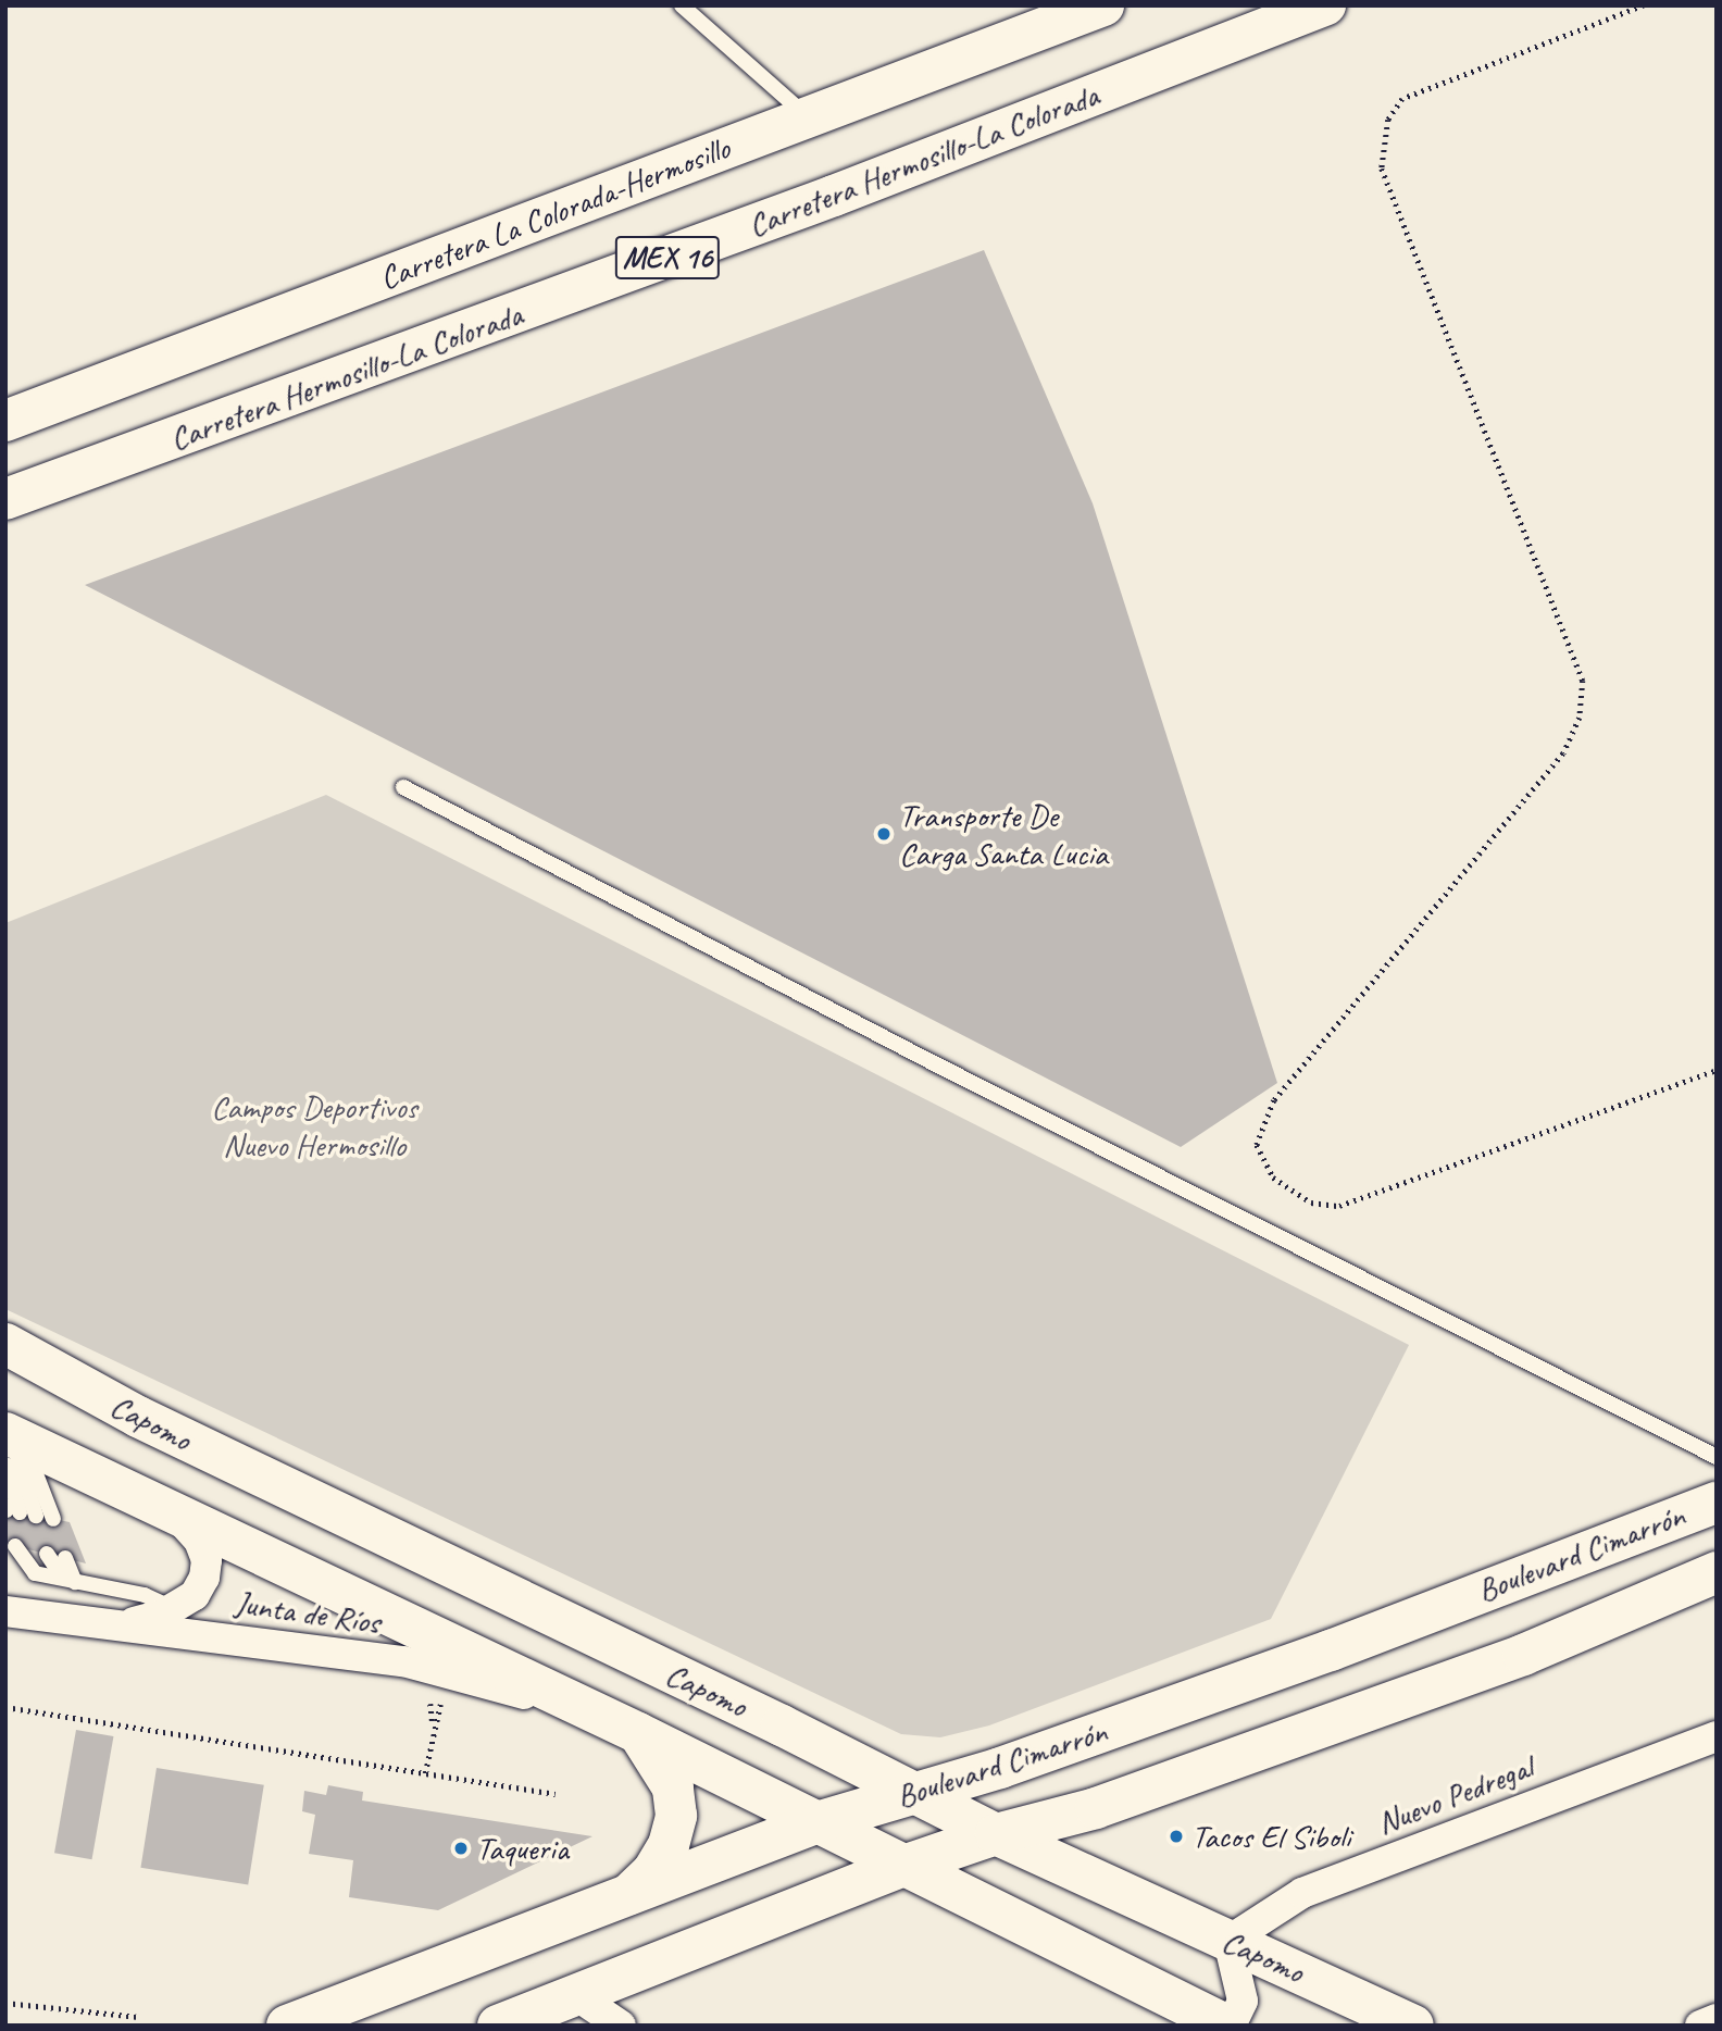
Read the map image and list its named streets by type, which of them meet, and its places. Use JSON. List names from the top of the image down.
{
  "streets": {
    "main road": [
      "Carretera Hermosillo-La Colorada",
      "Carretera La Colorada-Hermosillo",
      "MEX 16",
      "Capomo",
      "Boulevard Cimarrón"
    ],
    "street": ["Junta de Ríos", "Nuevo Pedregal"]
  },
  "crossings": [
    ["Capomo", "Boulevard Cimarrón"],
    ["Capomo", "Nuevo Pedregal"]
  ],
  "parks": ["Campos Deportivos Nuevo Hermosillo"],
  "places": ["Transporte De Carga Santa Lucia", "Tacos El Siboli", "Taqueria"]
}
